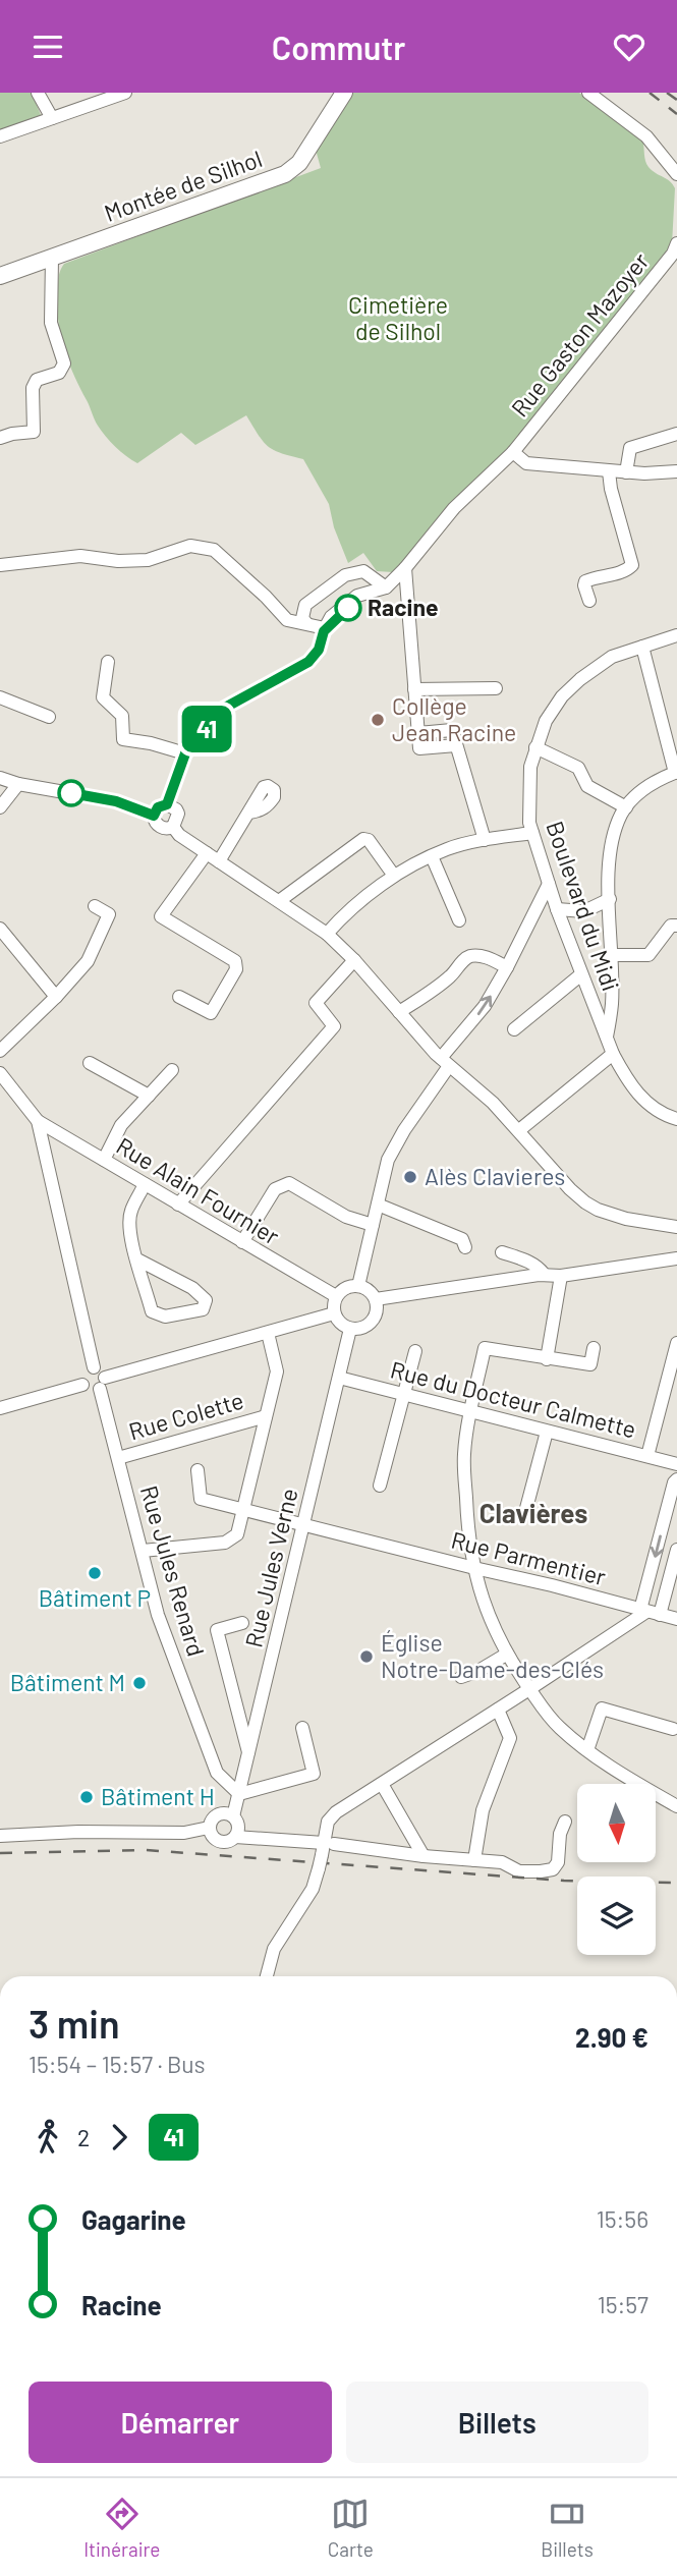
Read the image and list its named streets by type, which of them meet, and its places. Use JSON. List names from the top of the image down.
{
  "streets": {
    "main road": ["Montée de Silhol"],
    "street": [
      "Rue Gaston Mazoyer",
      "Boulevard du Midi",
      "Rue Alain Fournier",
      "Rue du Docteur Calmette",
      "Rue Colette",
      "Rue Parmentier",
      "Rue Jules Verne",
      "Rue Jules Renard"
    ]
  },
  "crossings": [
    ["Rue Alain Fournier", "Rue Jules Verne"],
    ["Rue du Docteur Calmette", "Rue Jules Verne"],
    ["Rue Colette", "Rue Jules Renard"],
    ["Rue Parmentier", "Rue Jules Verne"],
    ["Rue Jules Verne", "Rue Jules Renard"]
  ],
  "districts": ["Clavières"],
  "parks": ["Cimetière de Silhol"],
  "places": [
    "Racine",
    "Collège Jean Racine",
    "Alès Clavieres",
    "Bâtiment P",
    "Église Notre-Dame-des-Clés",
    "Bâtiment M",
    "Bâtiment H"
  ],
  "lines": ["bus line 41"],
  "north": "bottom",
  "page": {
    "header": "Commutr",
    "on_map": "41",
    "heading": ["3 min", "15:54 – 15:57 · Bus", "2.90 €"],
    "legs": ["2", "41"],
    "list": [
      {
        "name": "Gagarine",
        "value": "15:56"
      },
      {
        "name": "Racine",
        "value": "15:57"
      }
    ],
    "buttons": ["Démarrer", "Billets"],
    "tabs": ["Itinéraire", "Carte", "Billets"]
  }
}
